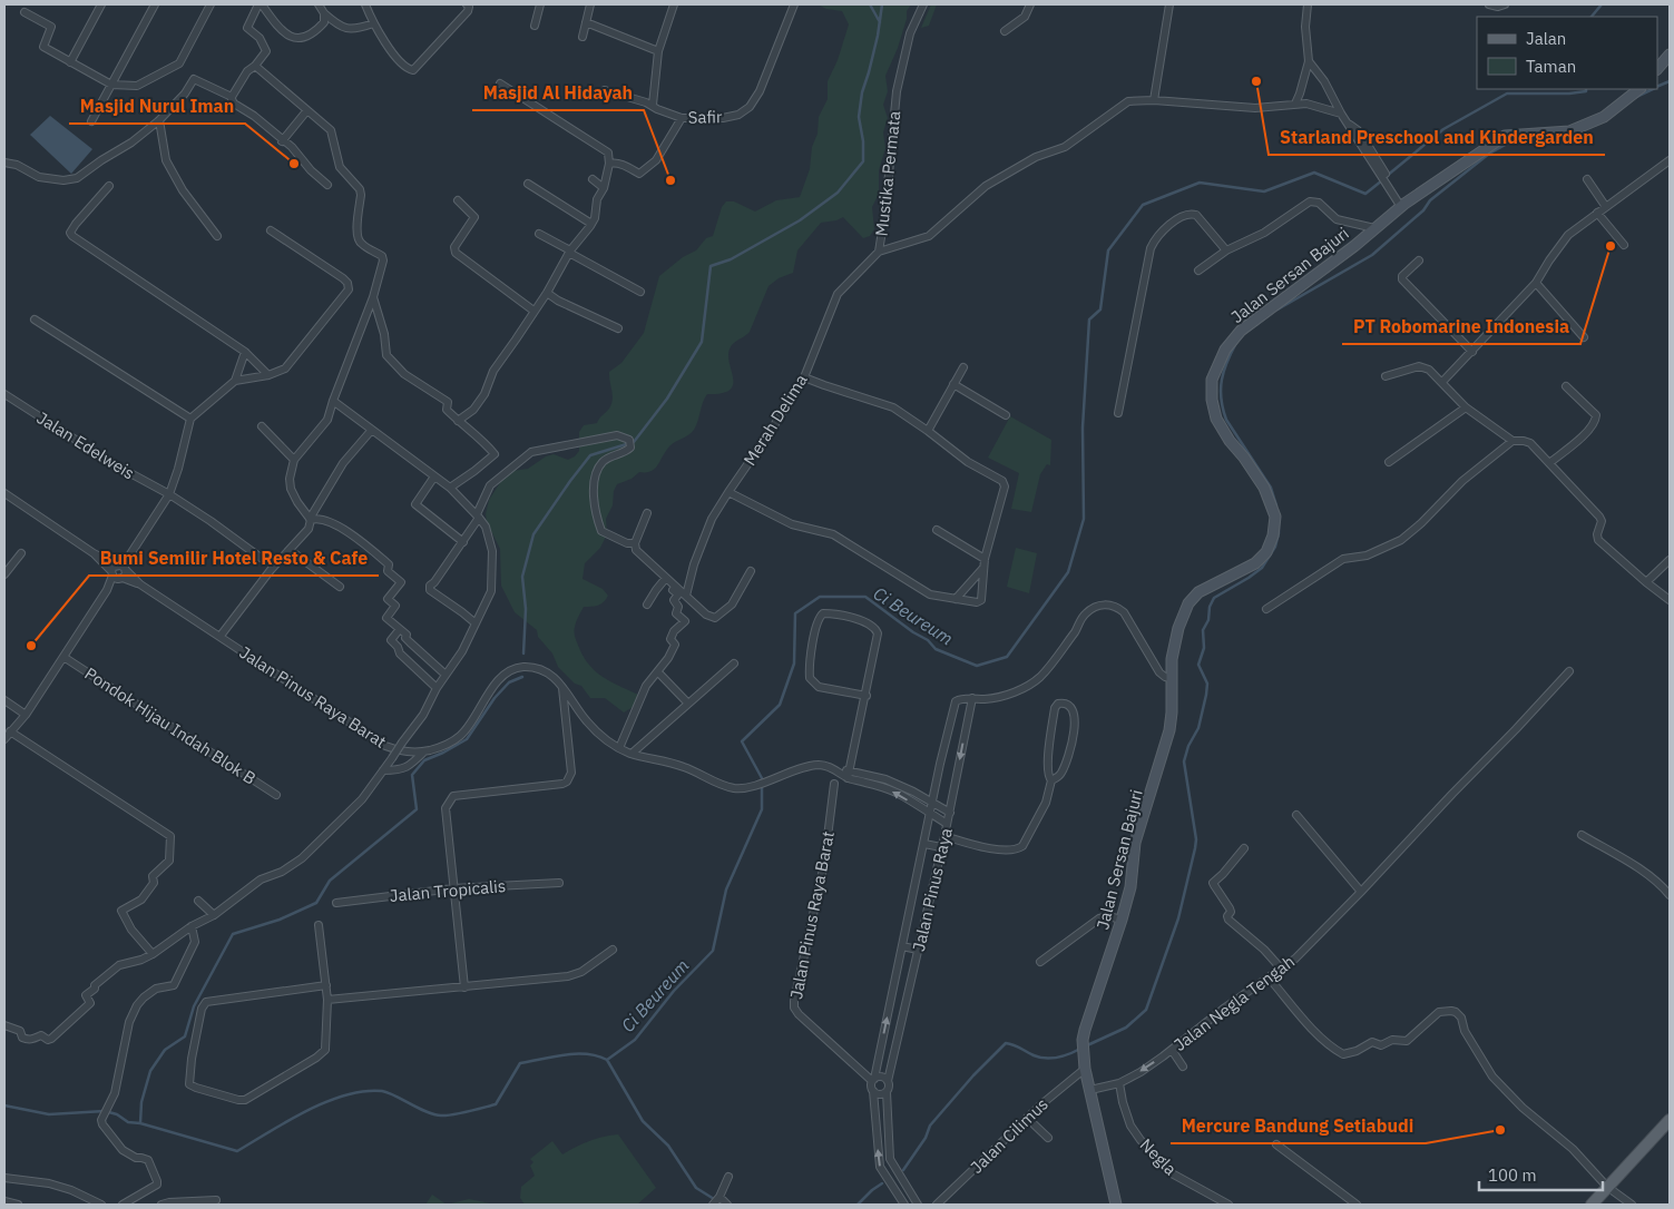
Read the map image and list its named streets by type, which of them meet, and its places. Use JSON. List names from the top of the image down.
{
  "streets": {
    "main road": ["Jalan Sersan Bajuri"],
    "street": [
      "Safir",
      "Mustika Permata",
      "Merah Delima",
      "Jalan Edelweis",
      "Jalan Pinus Raya Barat",
      "Pondok Hijau Indah Blok B",
      "Jalan Pinus Raya",
      "Jalan Tropicalis",
      "Jalan Negla Tengah",
      "Jalan Cilimus",
      "Negla"
    ]
  },
  "crossings": [
    ["Mustika Permata", "Merah Delima"],
    ["Jalan Sersan Bajuri", "Jalan Negla Tengah"],
    ["Jalan Sersan Bajuri", "Jalan Cilimus"],
    ["Jalan Pinus Raya Barat", "Jalan Pinus Raya"],
    ["Jalan Negla Tengah", "Negla"]
  ],
  "water": ["Ci Beureum"],
  "places": [
    "Starland Preschool and Kindergarden",
    "Masjid Nurul Iman",
    "Masjid Al Hidayah",
    "PT Robomarine Indonesia",
    "Bumi Semilir Hotel Resto & Cafe",
    "Mercure Bandung Setiabudi"
  ],
  "legend": ["Jalan", "Taman"],
  "scale_bar": "100 m"
}
